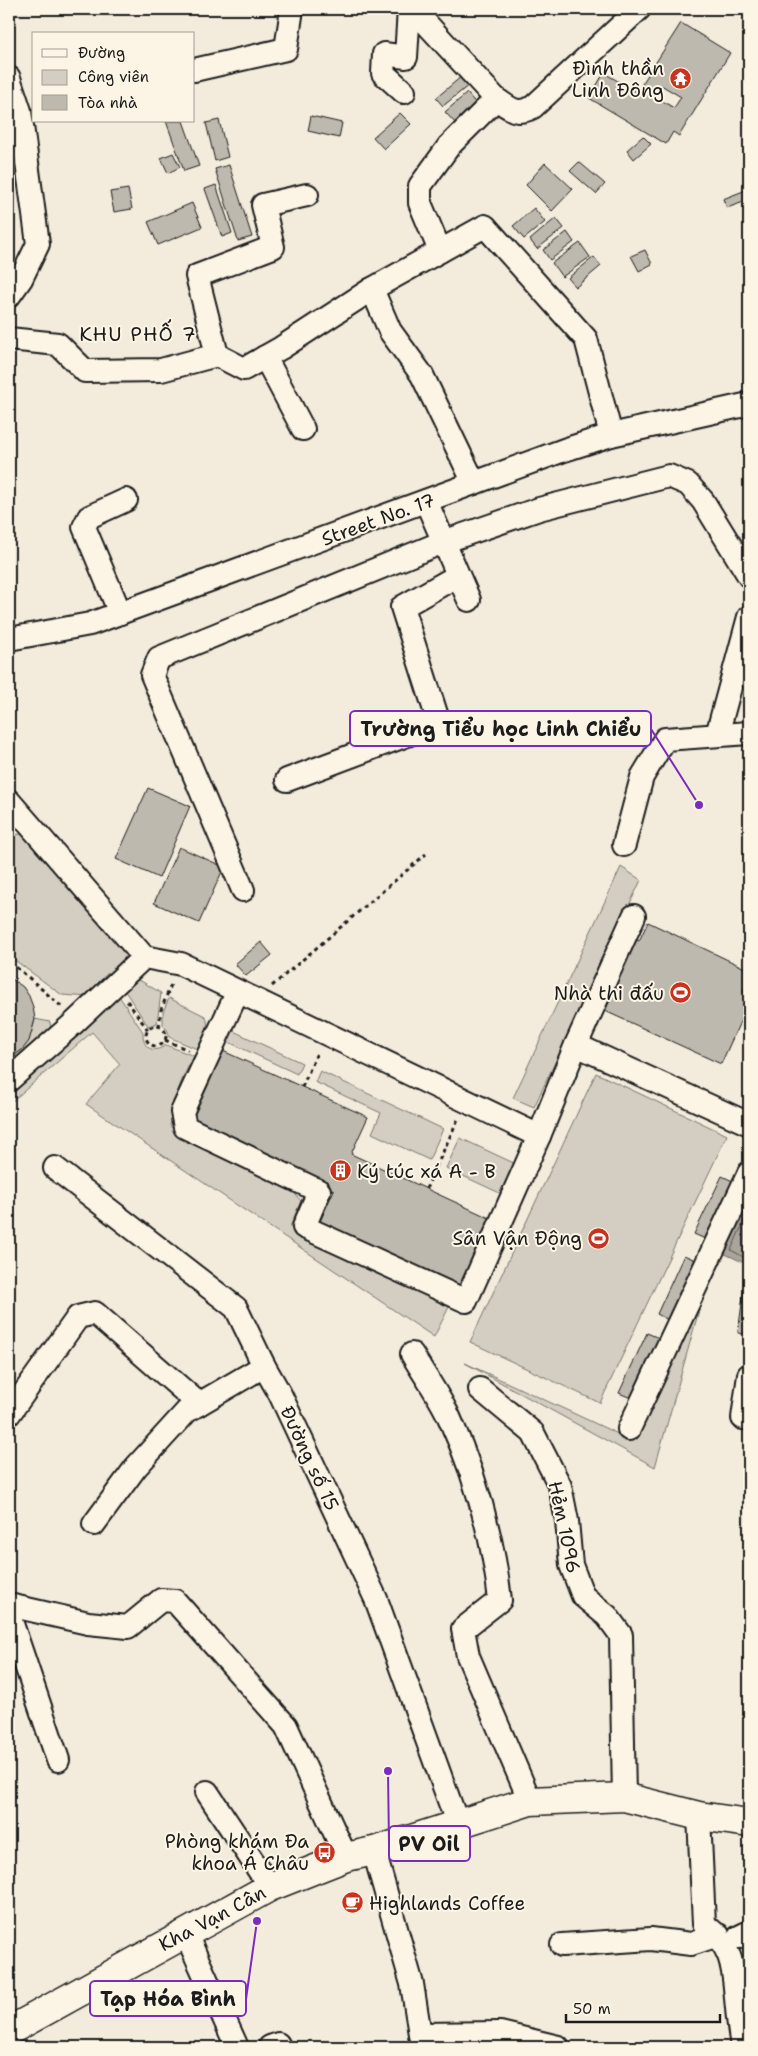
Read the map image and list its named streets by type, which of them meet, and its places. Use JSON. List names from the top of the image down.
{
  "streets": {
    "main road": ["Kha Vạn Cân"],
    "street": ["Street No. 17", "Đường số 15", "Hẻm 1096"]
  },
  "crossings": [
    ["Đường số 15", "Kha Vạn Cân"],
    ["Hẻm 1096", "Kha Vạn Cân"]
  ],
  "districts": ["KHU PHỐ 7"],
  "places": {
    "temple": ["Đình thần Linh Đông"],
    "other": ["Trường Tiểu học Linh Chiểu", "PV Oil", "Tạp Hóa Bình"],
    "sports": ["Nhà thi đấu", "Sân Vận Động"],
    "building": ["Ký túc xá A - B"],
    "bus stop": ["Phòng khám Đa khoa Á Châu"],
    "cafe": ["Highlands Coffee"]
  },
  "legend": ["Đường", "Công viên", "Tòa nhà"],
  "scale_bar": "50 m"
}
